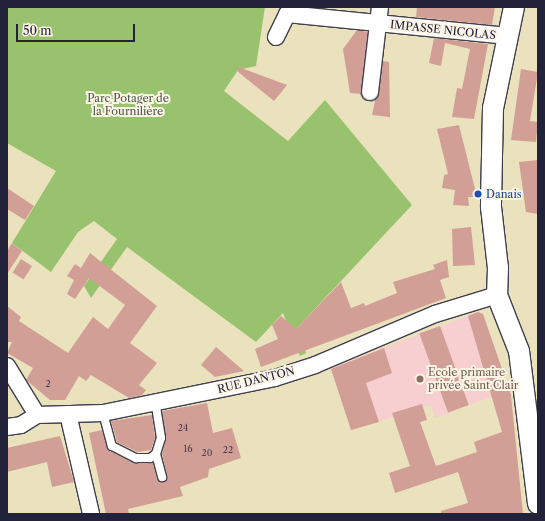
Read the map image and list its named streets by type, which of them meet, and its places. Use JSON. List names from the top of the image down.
{
  "streets": {
    "street": ["IMPASSE NICOLAS", "RUE DANTON"]
  },
  "parks": ["Parc Potager de la Fournilière"],
  "places": ["Danais", "Ecole primaire privée Saint Clair"],
  "house_numbers": [
    "2",
    "24",
    "16",
    "22",
    "20"
  ],
  "scale_bar": "50 m"
}
